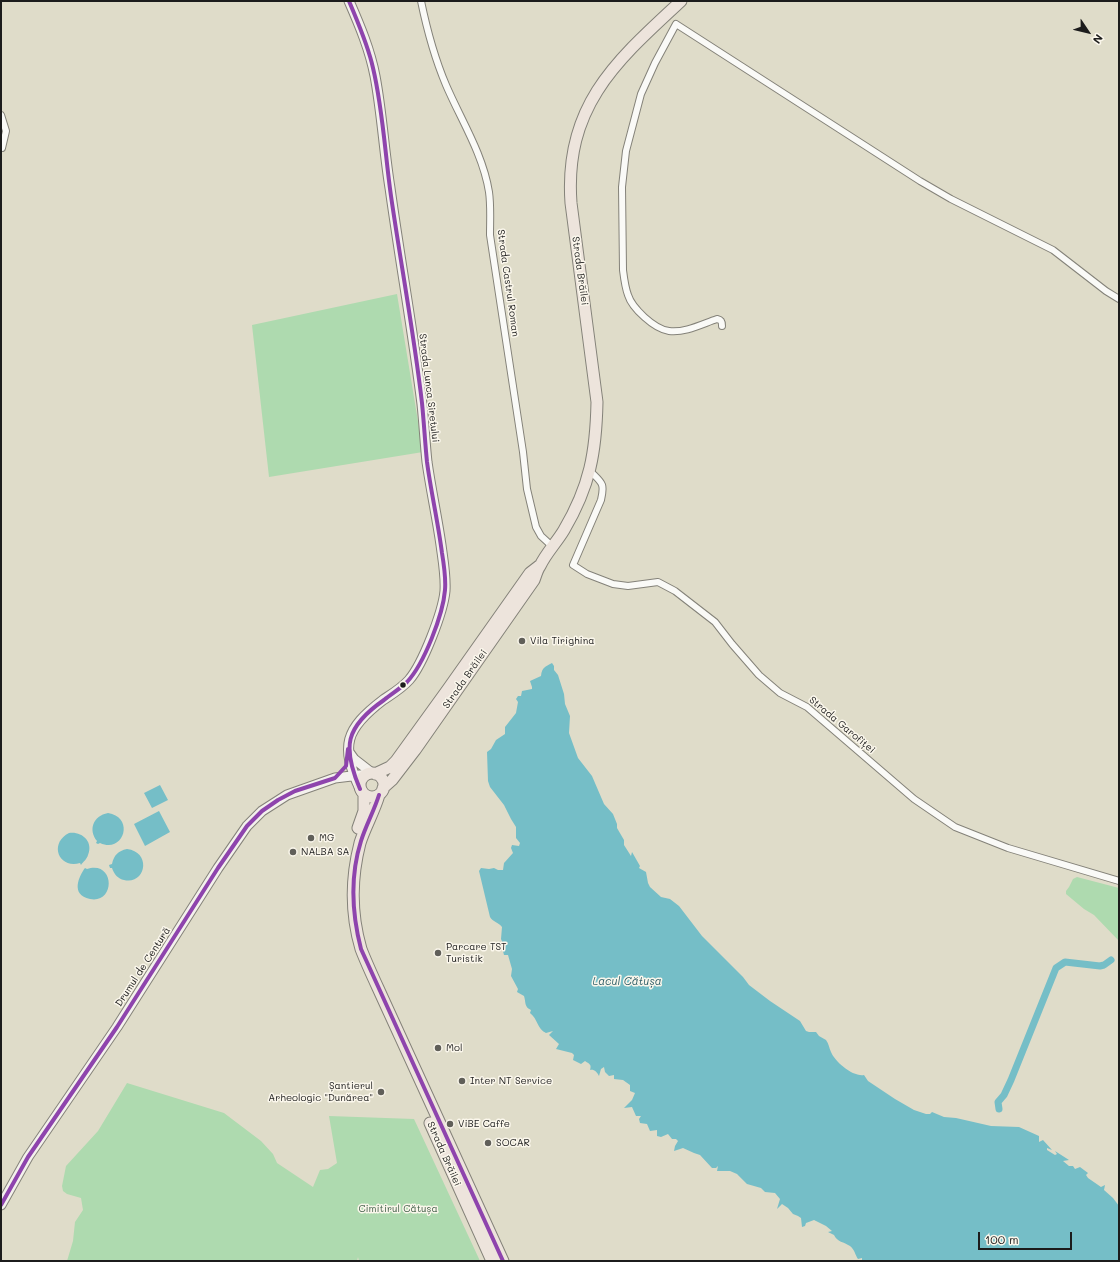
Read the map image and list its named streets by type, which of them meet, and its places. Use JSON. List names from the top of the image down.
{
  "streets": {
    "highway": ["Strada Brăilei"],
    "street": [
      "Strada Castrul Roman",
      "Strada Lunca Siretului",
      "Strada Garofiței",
      "Drumul de Centură"
    ]
  },
  "crossings": [
    ["Strada Brăilei", "Strada Castrul Roman"],
    ["Strada Brăilei", "Strada Garofiței"],
    ["Strada Brăilei", "Drumul de Centură"],
    ["Strada Lunca Siretului", "Drumul de Centură"]
  ],
  "water": ["Lacul Cătușa"],
  "parks": ["Cimitirul Cătușa"],
  "places": [
    "Vila Tirighina",
    "MG",
    "NALBA SA",
    "Parcare TST Turistik",
    "Mol",
    "Inter NT Service",
    "Șantierul Arheologic \"Dunărea\"",
    "ViBE Caffe",
    "SOCAR"
  ],
  "scale_bar": "100 m",
  "north": "bottom right"
}
